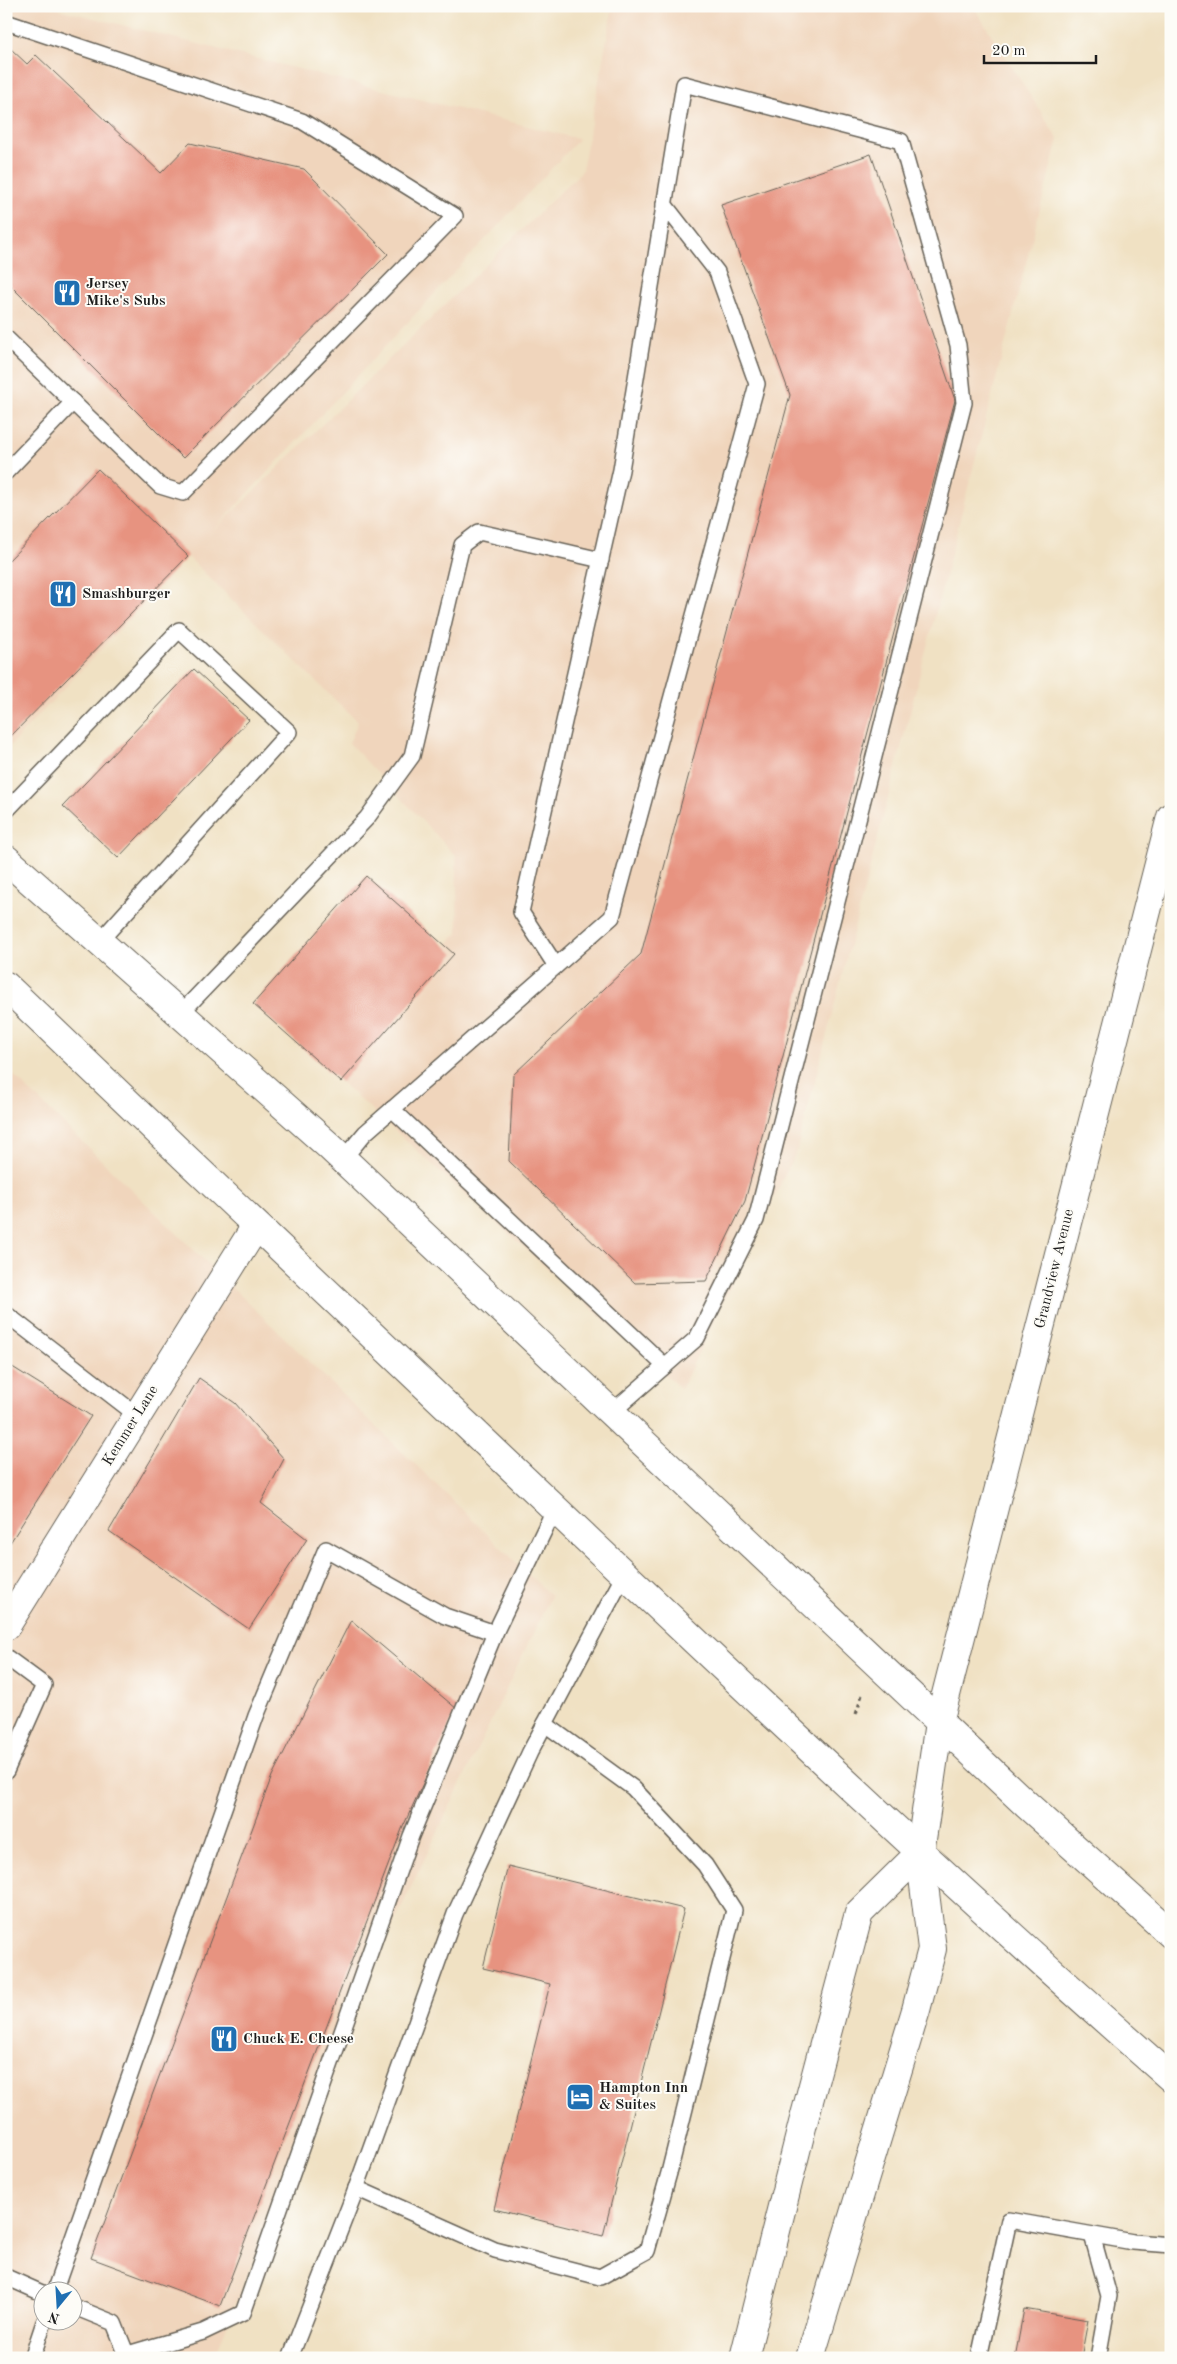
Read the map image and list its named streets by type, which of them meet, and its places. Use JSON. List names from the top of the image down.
{
  "streets": {
    "main road": ["Grandview Avenue", "Kemmer Lane"]
  },
  "places": {
    "restaurant": ["Jersey Mike's Subs", "Smashburger", "Chuck E. Cheese"],
    "hotel": ["Hampton Inn & Suites"]
  },
  "scale_bar": "20 m",
  "north": "bottom"
}
